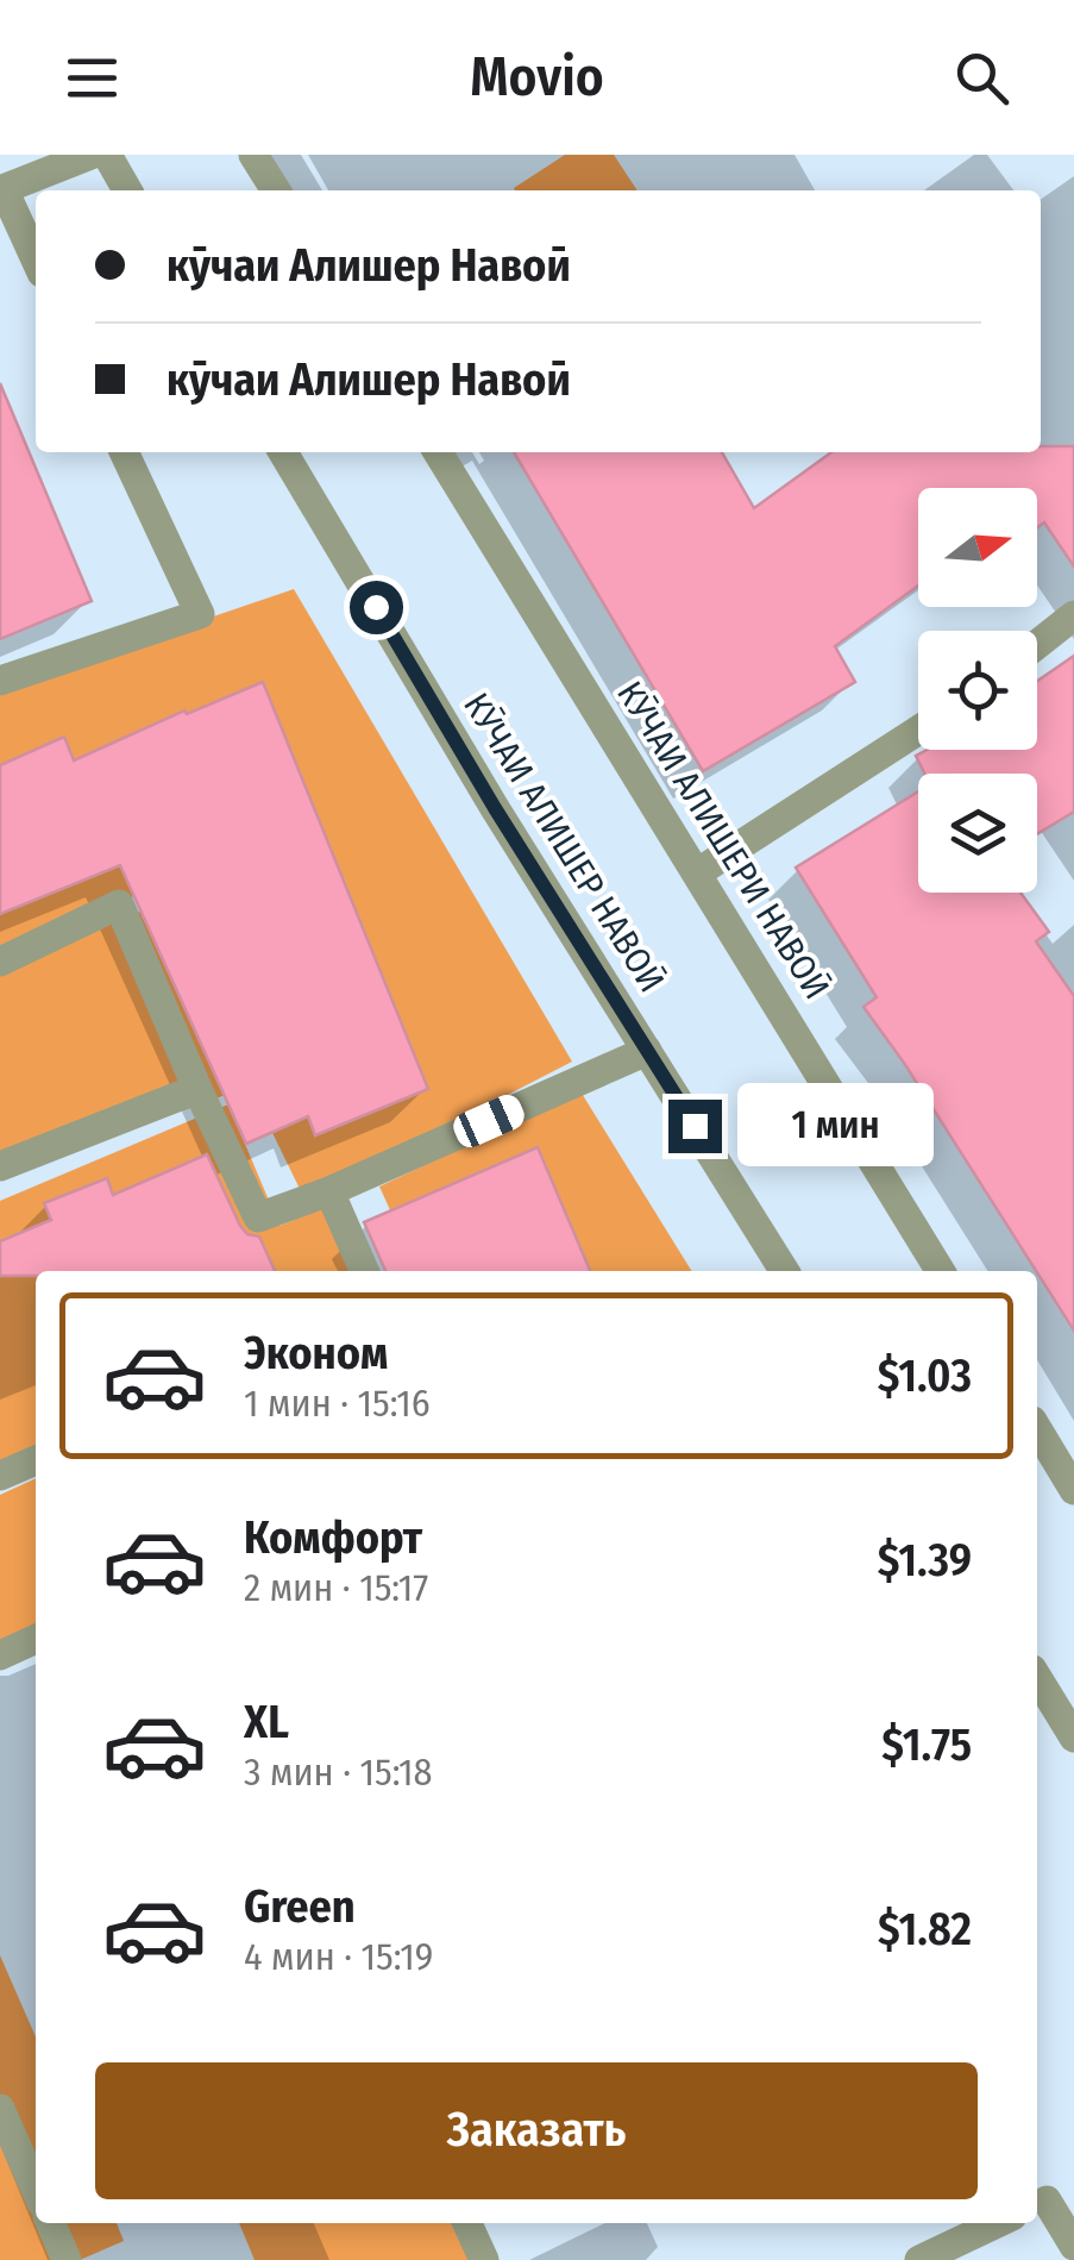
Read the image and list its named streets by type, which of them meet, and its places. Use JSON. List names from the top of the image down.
{
  "streets": {
    "street": ["КӮЧАИ АЛИШЕРИ НАВОӢ", "КӮЧАИ АЛИШЕР НАВОӢ"]
  },
  "north": "right",
  "page": {
    "header": "Movio",
    "banner": ["кӯчаи Алишер Навоӣ", "кӯчаи Алишер Навоӣ"],
    "bubble": "1 мин",
    "list": [
      {
        "name": "Эконом",
        "note": "1 мин · 15:16",
        "value": "$1.03"
      },
      {
        "name": "Комфорт",
        "note": "2 мин · 15:17",
        "value": "$1.39"
      },
      {
        "name": "XL",
        "note": "3 мин · 15:18",
        "value": "$1.75"
      },
      {
        "name": "Green",
        "note": "4 мин · 15:19",
        "value": "$1.82"
      }
    ],
    "buttons": "Заказать"
  }
}
